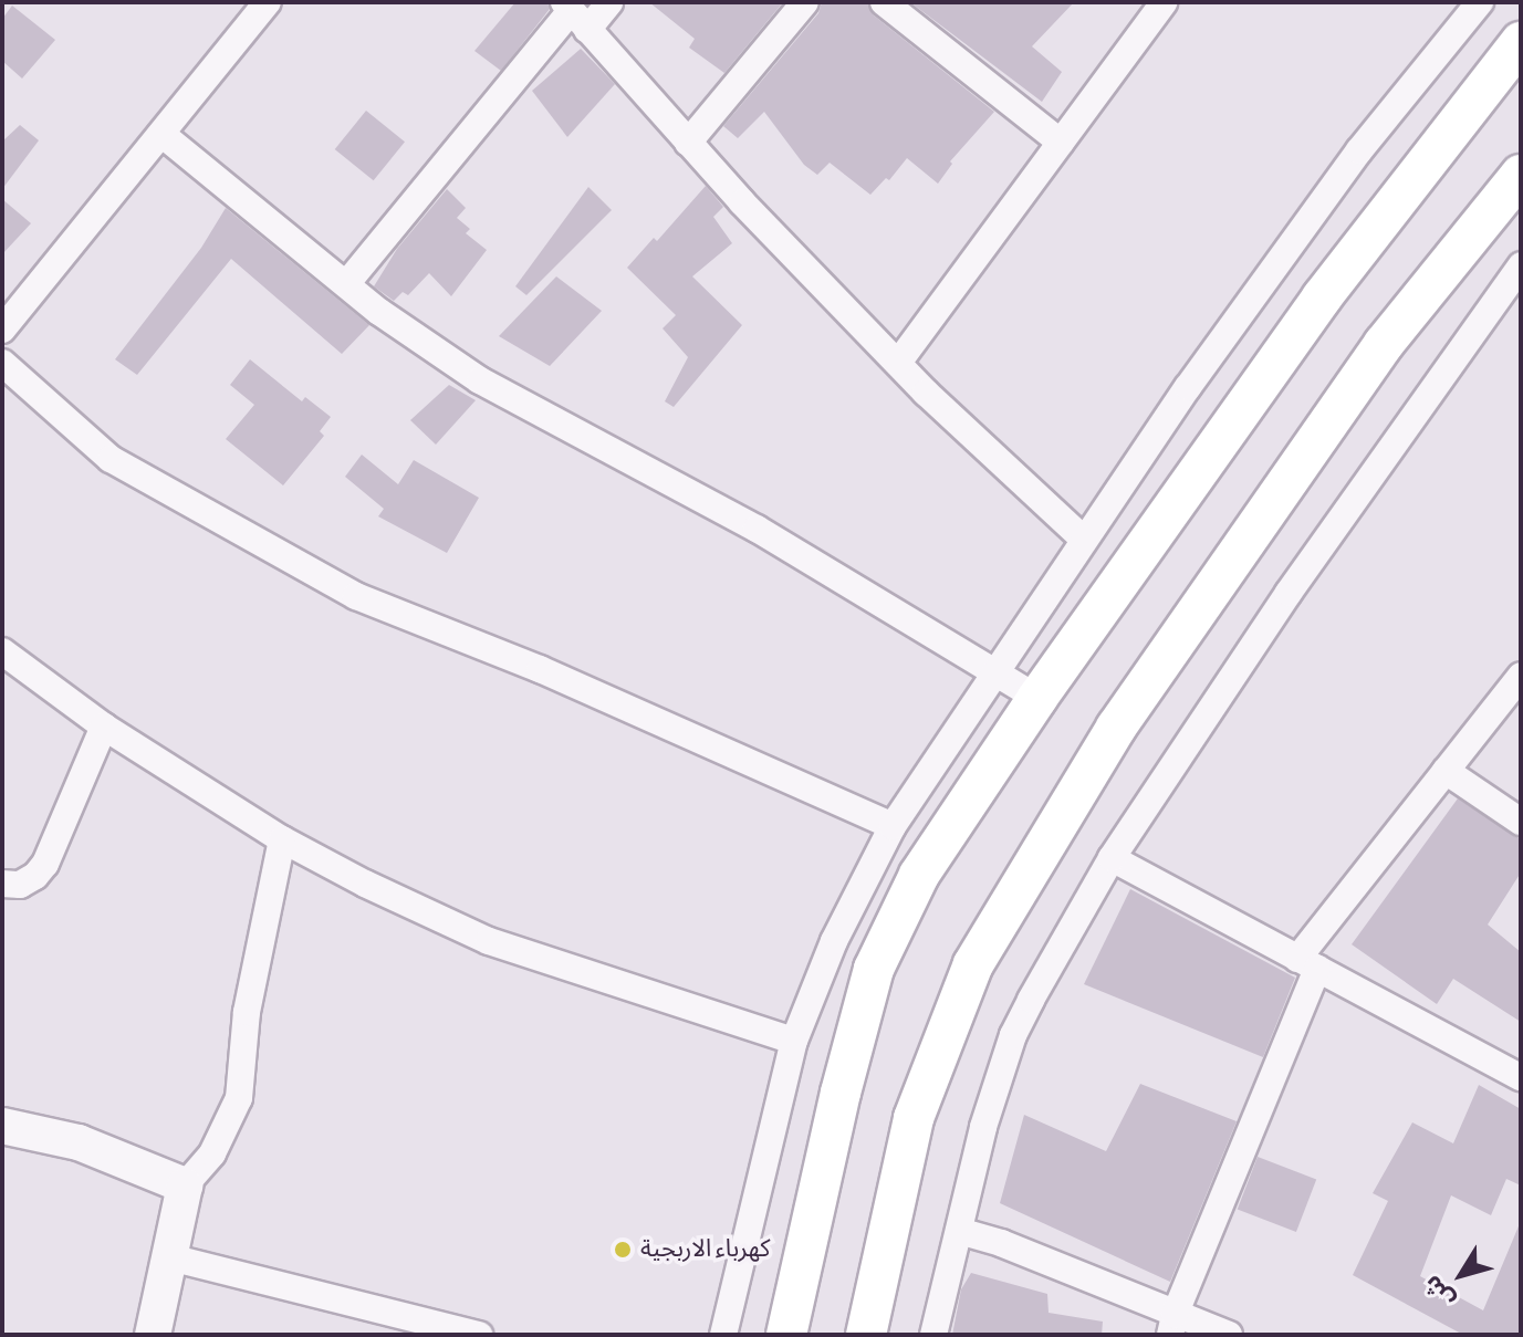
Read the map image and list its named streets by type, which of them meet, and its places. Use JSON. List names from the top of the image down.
{
  "places": ["كهرباء الاربجية"],
  "north": "bottom left"
}
